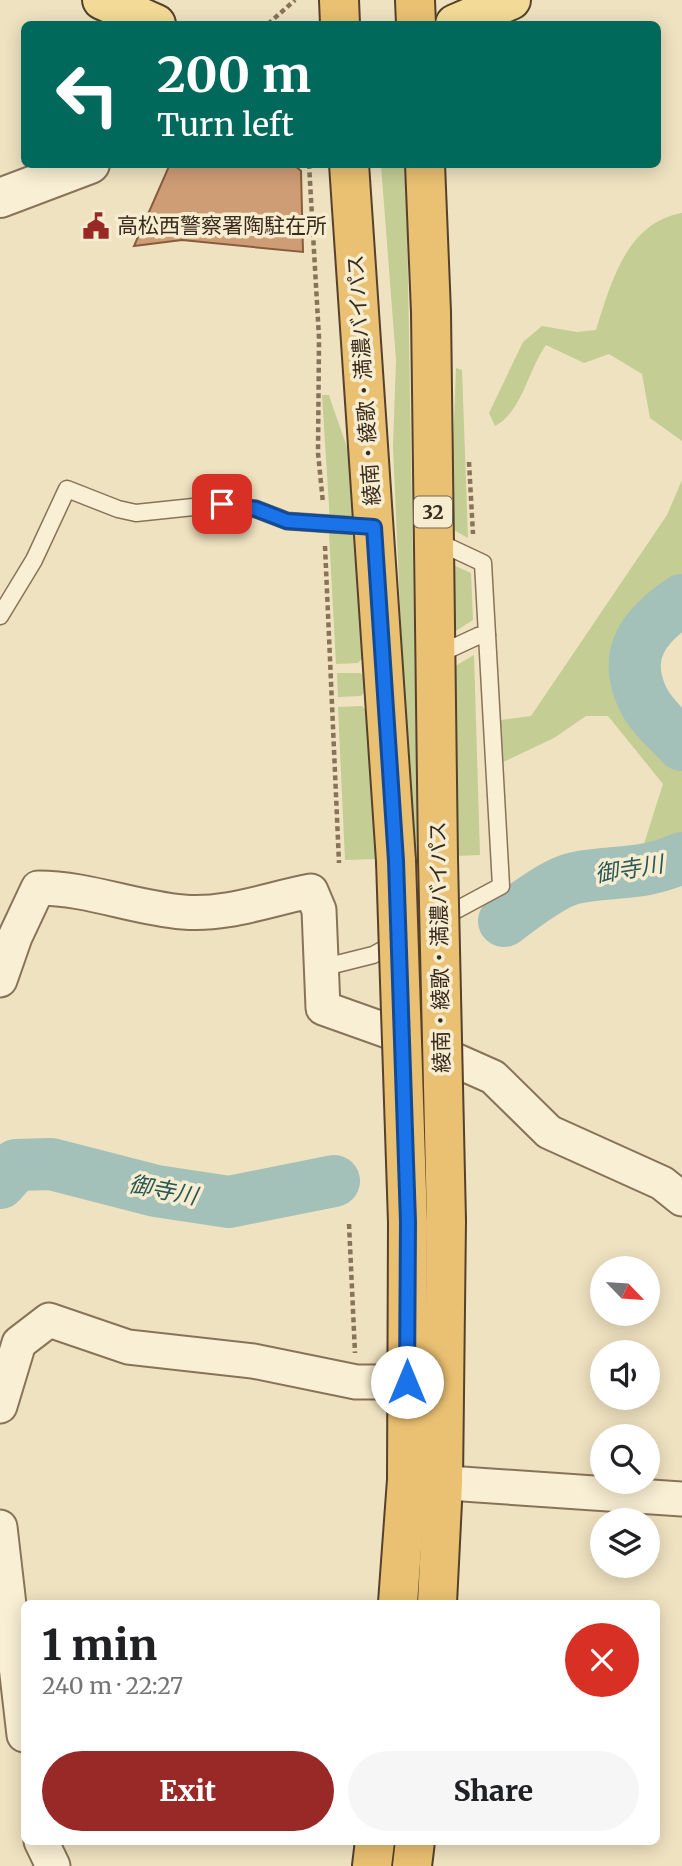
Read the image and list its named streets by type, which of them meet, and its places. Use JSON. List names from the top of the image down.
{
  "streets": {
    "highway": ["綾南・綾歌・満濃バイパス", "32"]
  },
  "water": ["御寺川"],
  "places": {
    "public building": ["高松西警察署陶駐在所"]
  },
  "north": "bottom right",
  "page": {
    "turn": ["200 m", "Turn left"],
    "heading": ["1 min", "240 m · 22:27"],
    "buttons": ["Exit", "Share"]
  }
}
